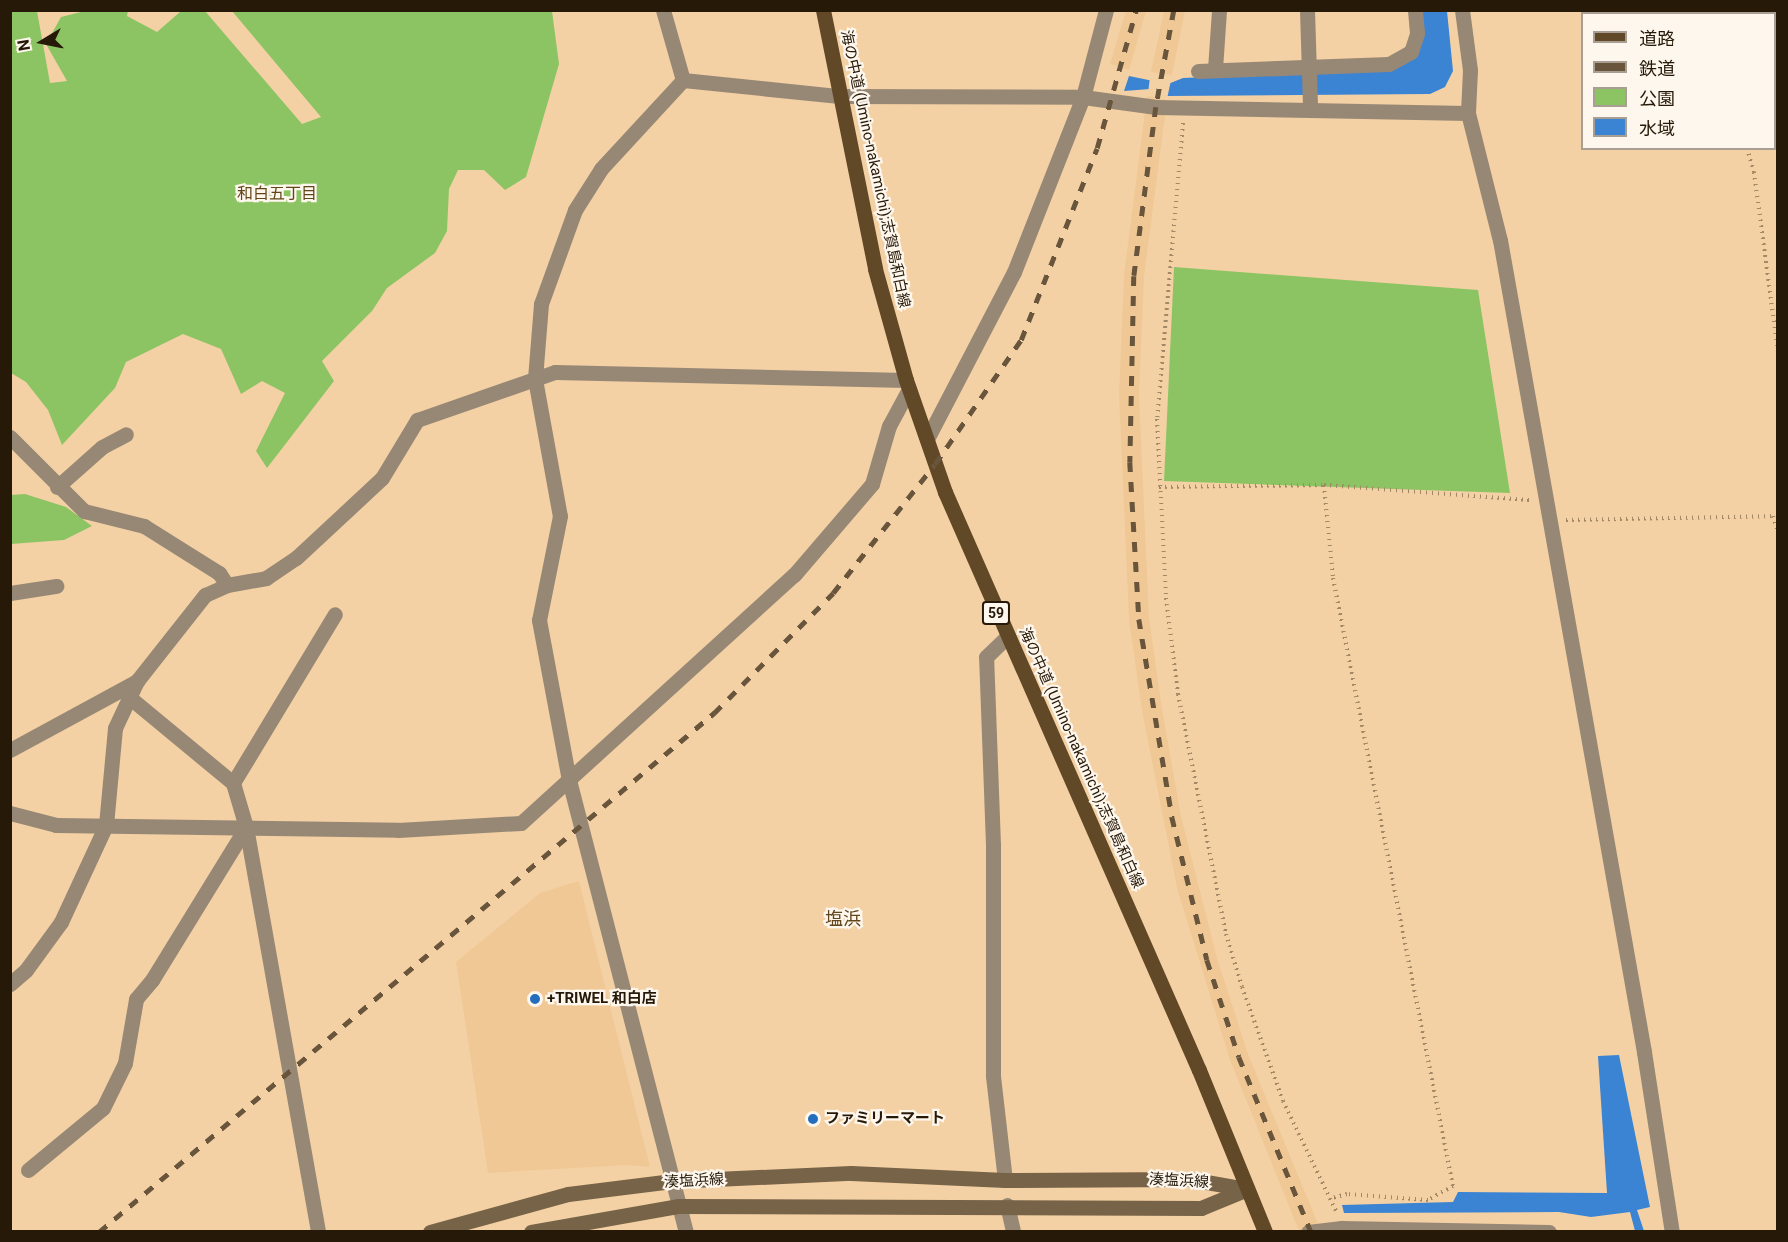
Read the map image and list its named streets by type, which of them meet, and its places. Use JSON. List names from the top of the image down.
{
  "streets": {
    "main road": ["海の中道 (Umino-nakamichi);志賀島和白線", "59", "湊塩浜線"]
  },
  "crossings": [
    ["海の中道 (Umino-nakamichi);志賀島和白線", "湊塩浜線"]
  ],
  "districts": ["和白五丁目", "塩浜"],
  "places": ["+TRIWEL 和白店", "ファミリーマート"],
  "legend": [
    "道路",
    "鉄道",
    "公園",
    "水域"
  ],
  "north": "left"
}
